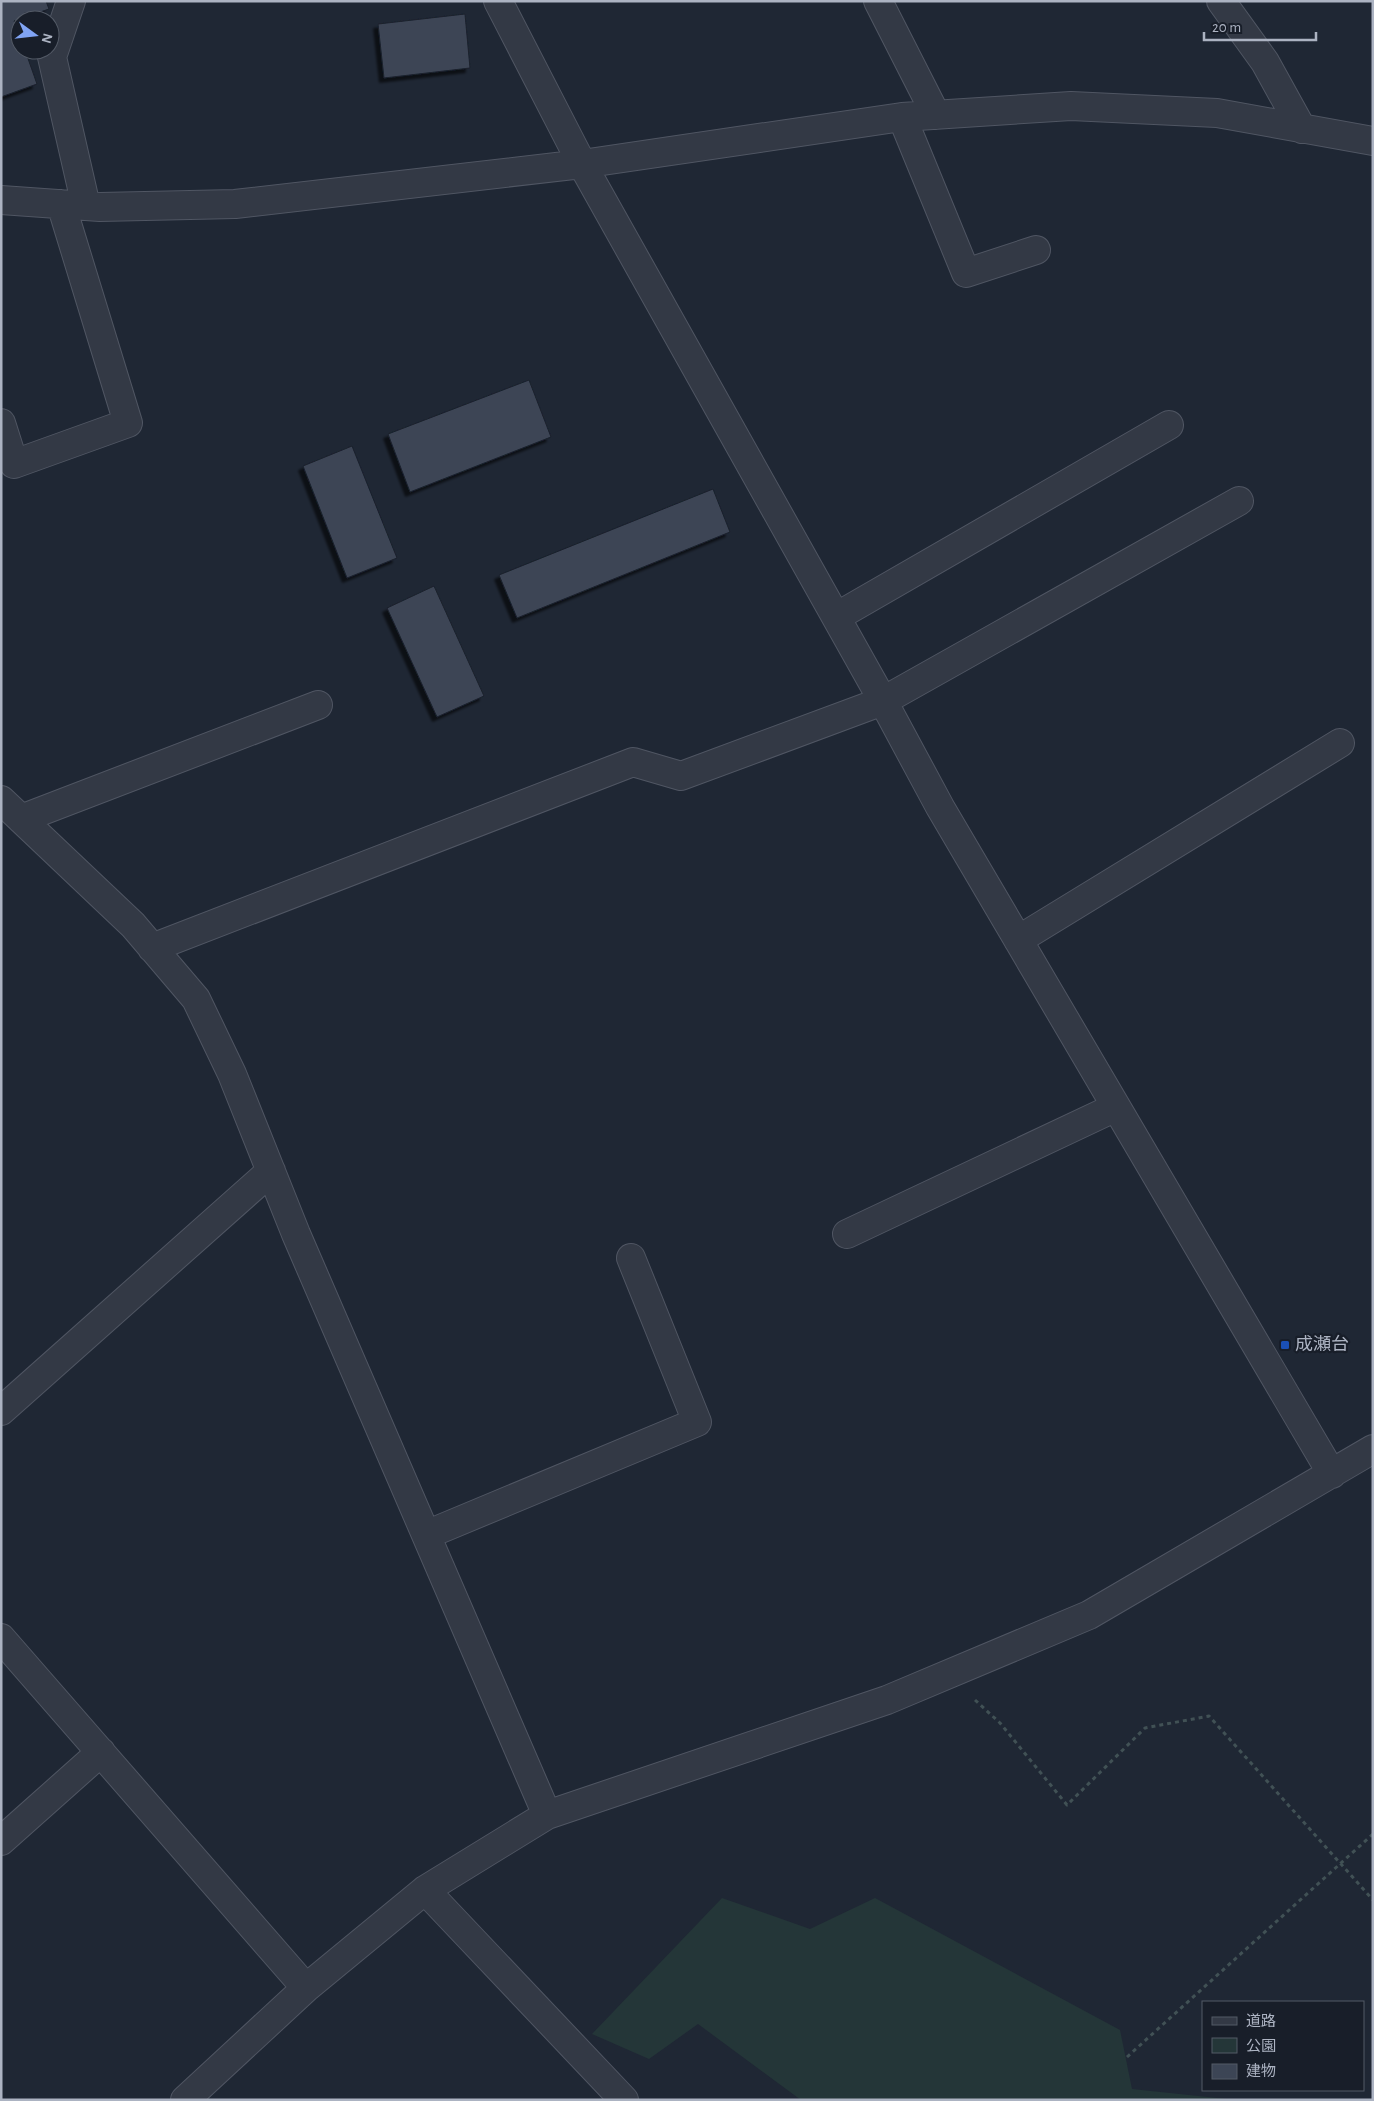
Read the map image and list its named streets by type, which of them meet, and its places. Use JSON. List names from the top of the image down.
{
  "places": {
    "transit": ["成瀬台"]
  },
  "legend": ["道路", "公園", "建物"],
  "scale_bar": "20 m",
  "north": "right"
}
